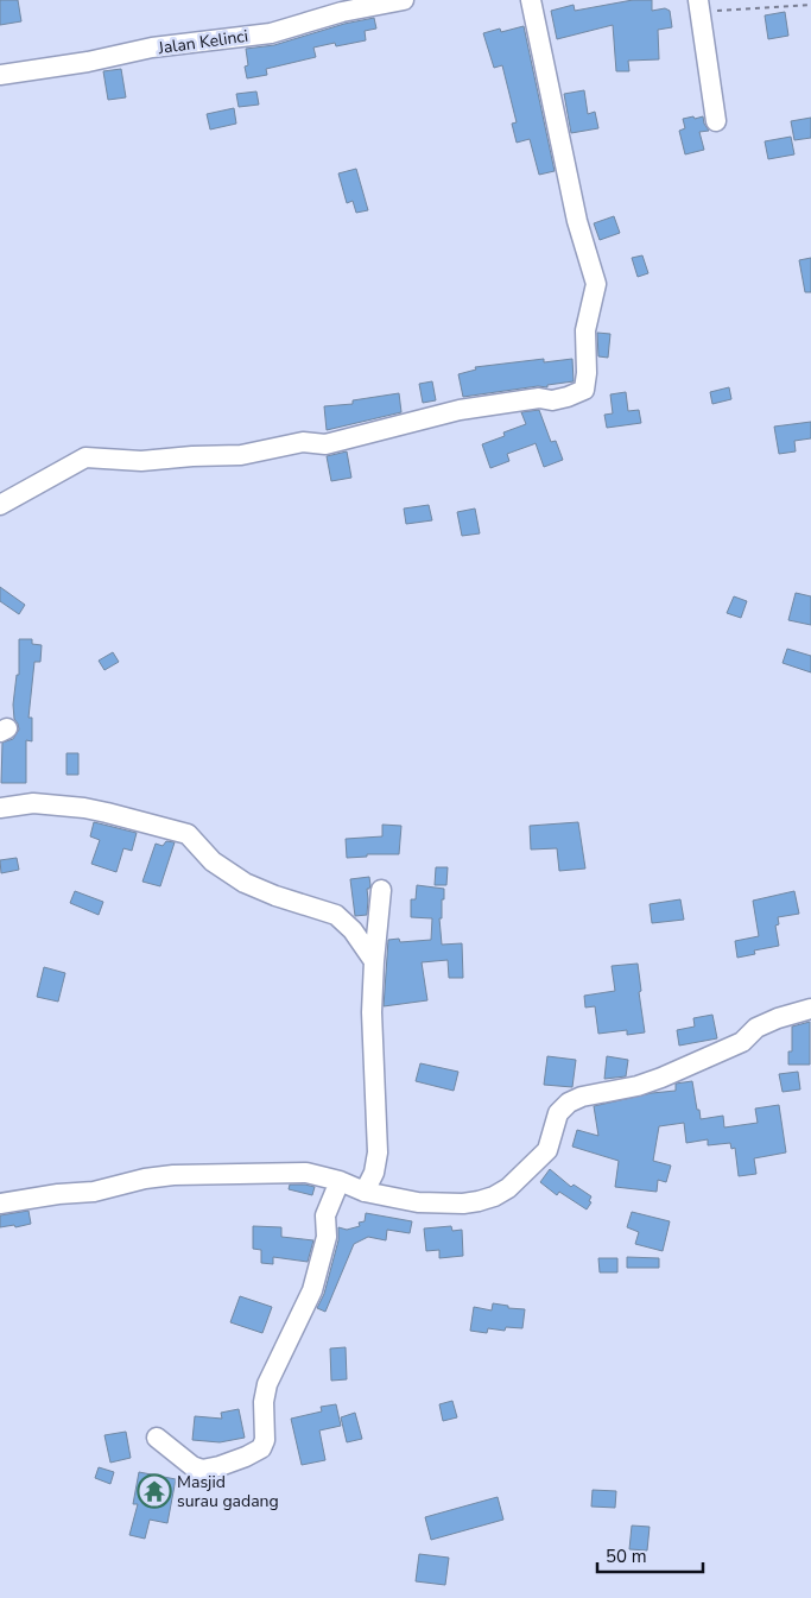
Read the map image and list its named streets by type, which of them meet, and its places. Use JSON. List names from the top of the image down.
{
  "streets": {
    "street": ["Jalan Kelinci"]
  },
  "places": {
    "temple": ["Masjid surau gadang"]
  },
  "scale_bar": "50 m"
}
